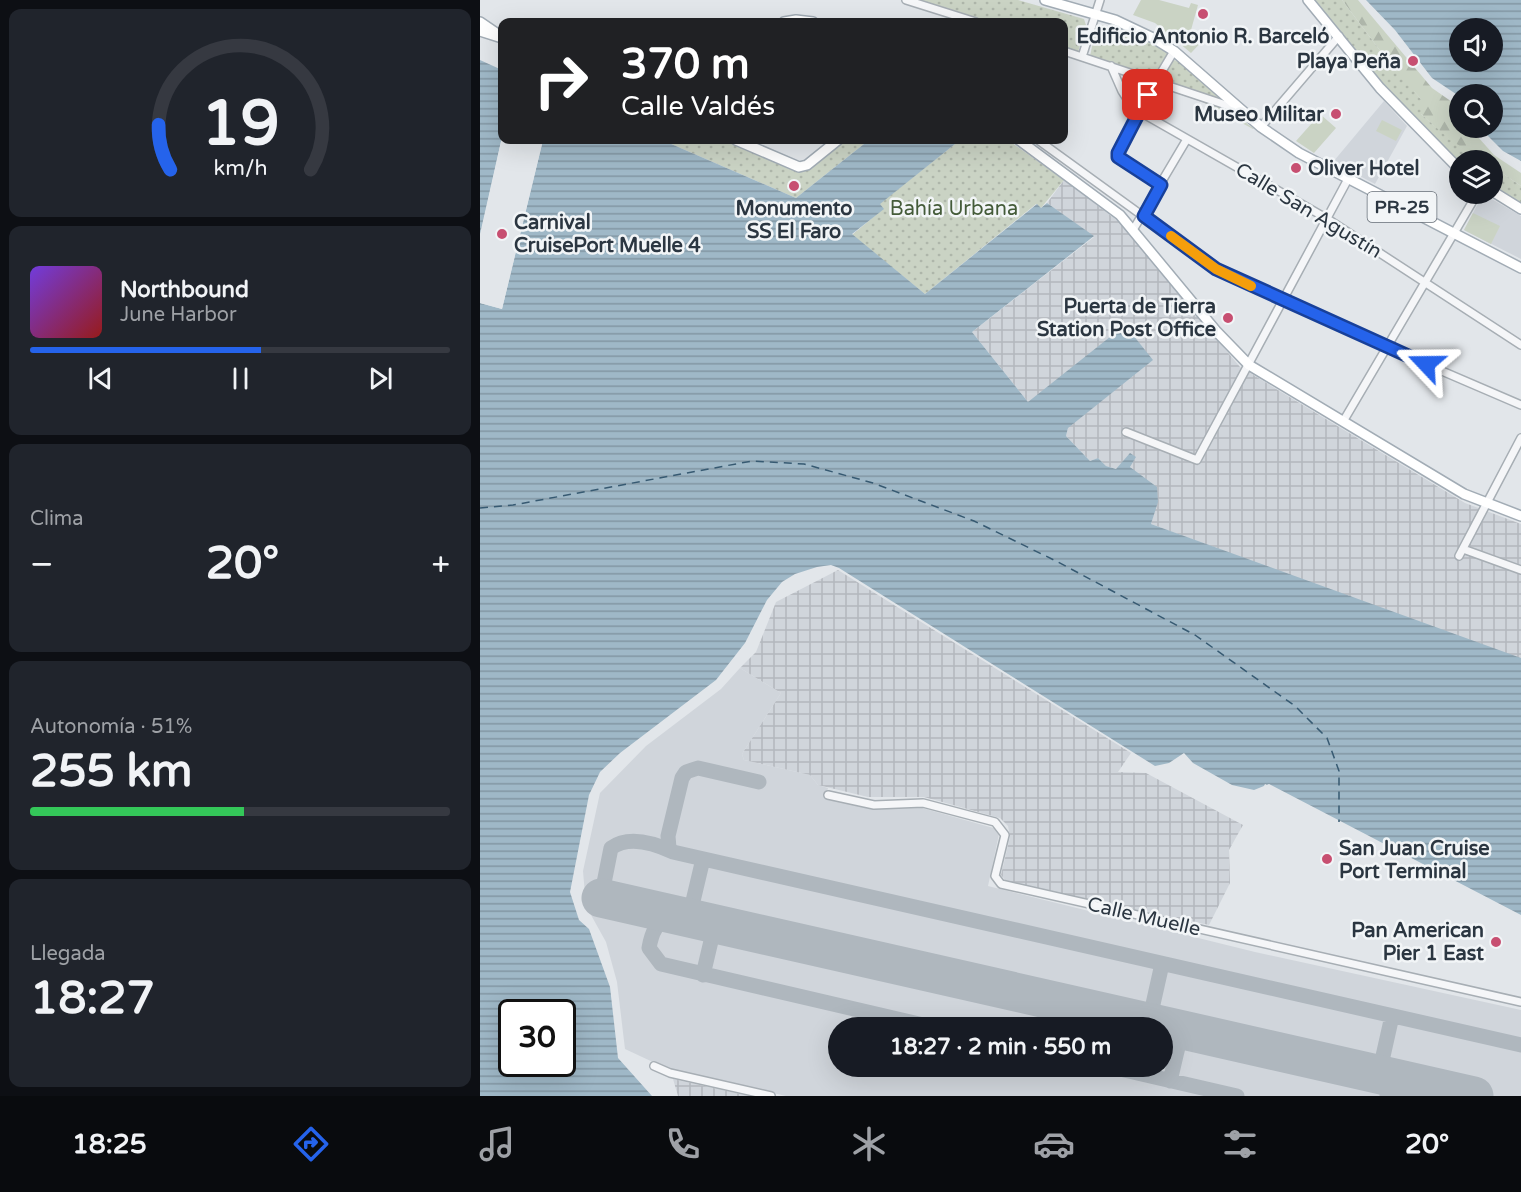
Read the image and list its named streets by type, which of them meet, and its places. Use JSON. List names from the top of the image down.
{
  "streets": {
    "main road": ["PR-25"],
    "street": ["Calle San Agustín", "Calle Muelle"]
  },
  "parks": ["Bahía Urbana"],
  "places": [
    "Edificio Antonio R. Barceló",
    "Playa Peña",
    "Museo Militar",
    "Oliver Hotel",
    "Monumento SS El Faro",
    "Carnival CruisePort Muelle 4",
    "Puerta de Tierra Station Post Office",
    "San Juan Cruise Port Terminal",
    "Pan American Pier 1 East"
  ],
  "page": {
    "turn": ["370 m", "Calle Valdés"],
    "song": ["Northbound", "June Harbor"],
    "tile": [
      "Clima",
      ["Autonomía · 51%", "255 km"],
      ["Llegada", "18:27"]
    ],
    "heat": ["−", "20°", "+"],
    "limit": "30",
    "trip": "18:27 · 2 min · 550 m",
    "tabs": ["18:25", "20°"],
    "gauge": ["19", "km/h"]
  }
}
